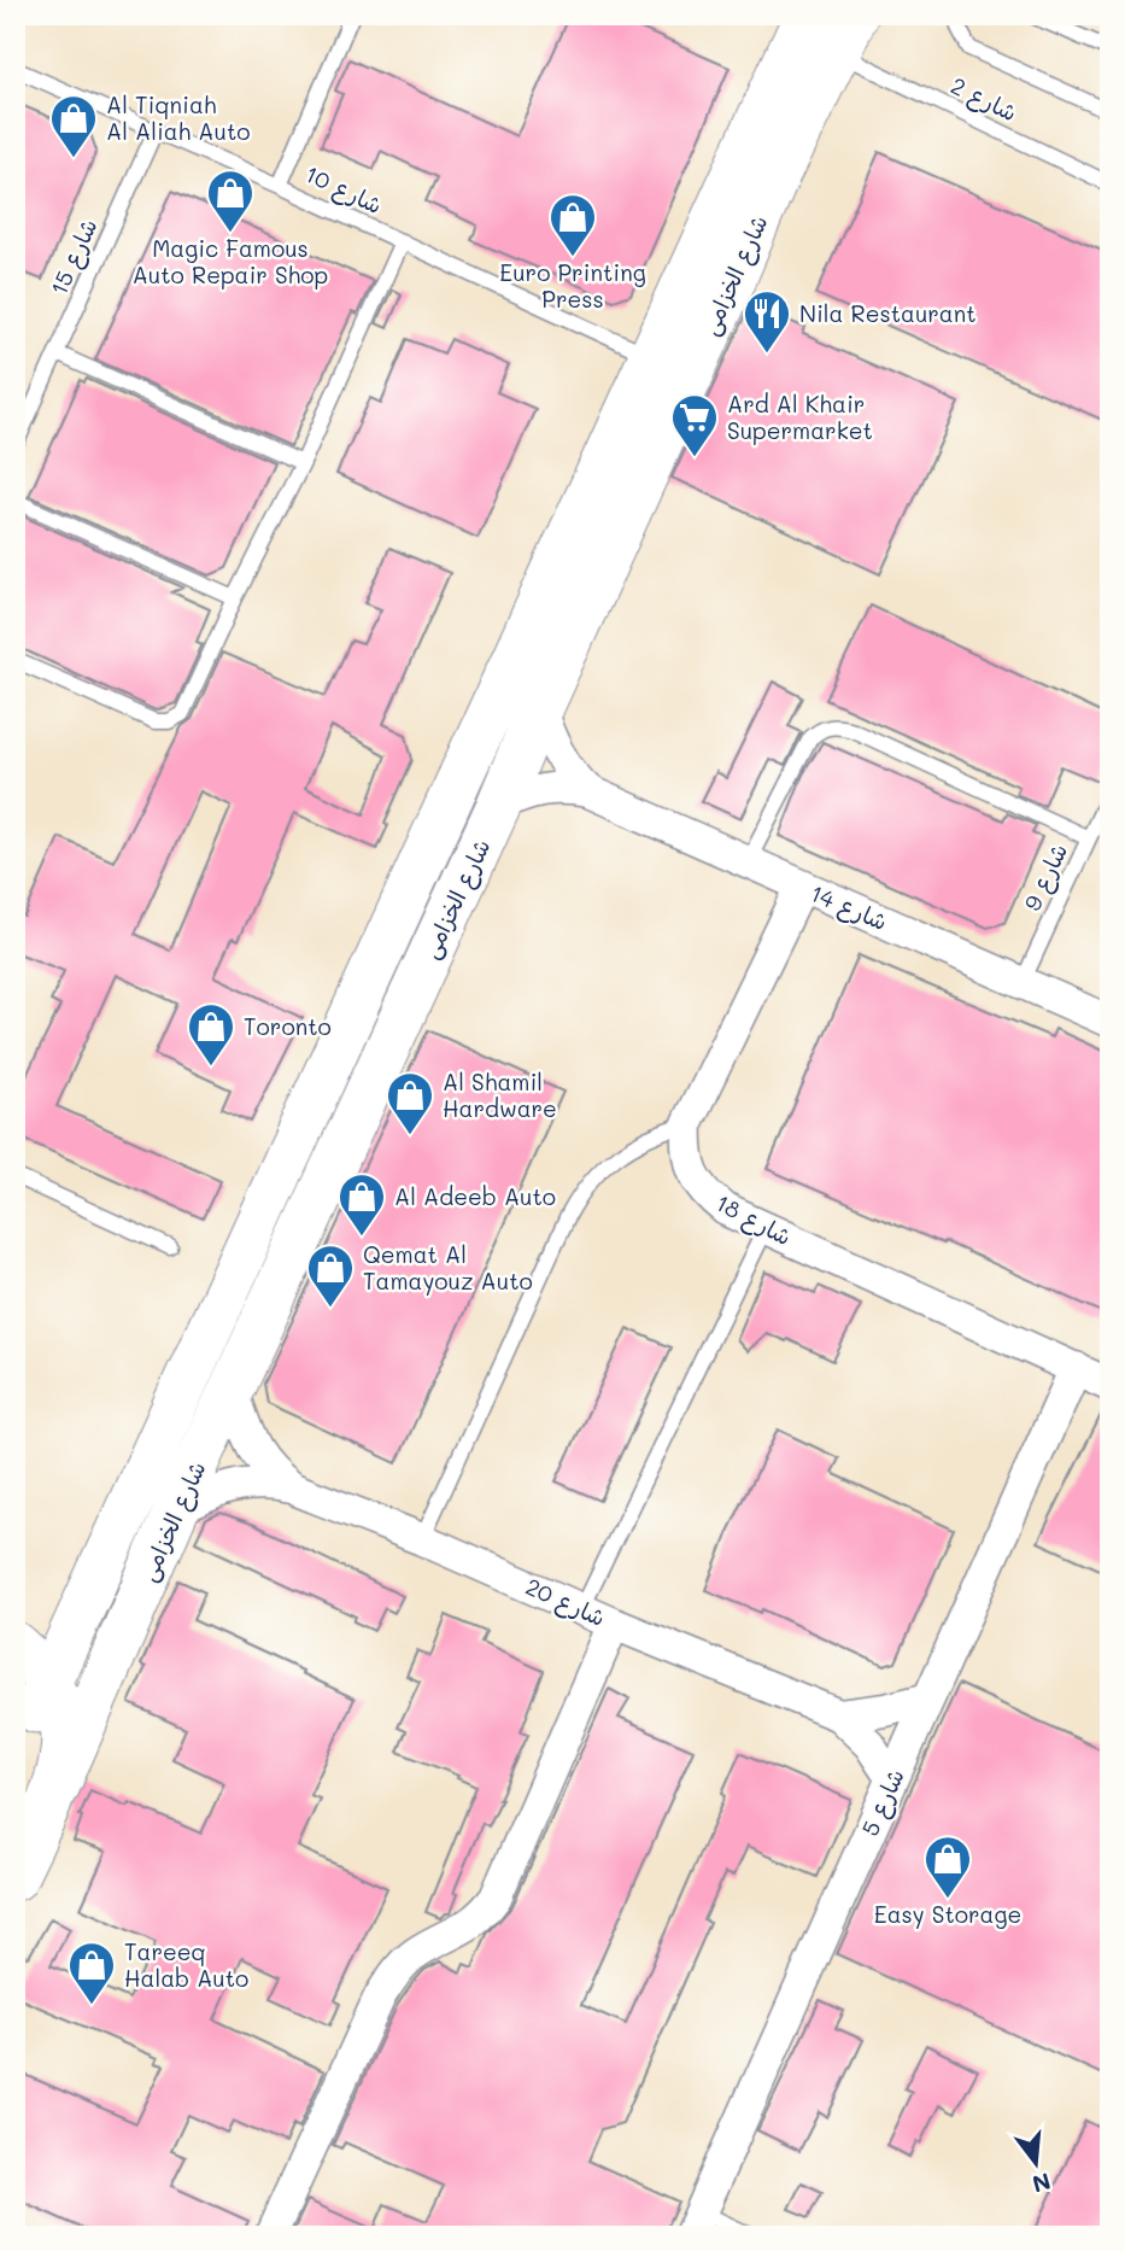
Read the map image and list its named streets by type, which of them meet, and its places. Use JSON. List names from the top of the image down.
{
  "streets": {
    "street": [
      "شارع الخزامى",
      "شارع 14",
      "شارع 18",
      "شارع 20",
      "شارع 5"
    ],
    "lane": [
      "شارع 2",
      "شارع 10",
      "شارع 15",
      "شارع 9"
    ]
  },
  "crossings": [
    ["شارع 2", "شارع الخزامى"],
    ["شارع 10", "شارع 15"],
    ["شارع 10", "شارع الخزامى"],
    ["شارع الخزامى", "شارع 14"],
    ["شارع الخزامى", "شارع 20"],
    ["شارع 9", "شارع 14"],
    ["شارع 14", "شارع 18"],
    ["شارع 18", "شارع 5"],
    ["شارع 20", "شارع 5"]
  ],
  "places": {
    "shop": [
      "Al Tiqniah Al Aliah Auto",
      "Magic Famous Auto Repair Shop",
      "Euro Printing Press",
      "Toronto",
      "Al Shamil Hardware",
      "Al Adeeb Auto",
      "Qemat Al Tamayouz Auto",
      "Easy Storage",
      "Tareeq Halab Auto"
    ],
    "restaurant": ["Nila Restaurant"],
    "supermarket": ["Ard Al Khair Supermarket"]
  },
  "north": "bottom"
}
